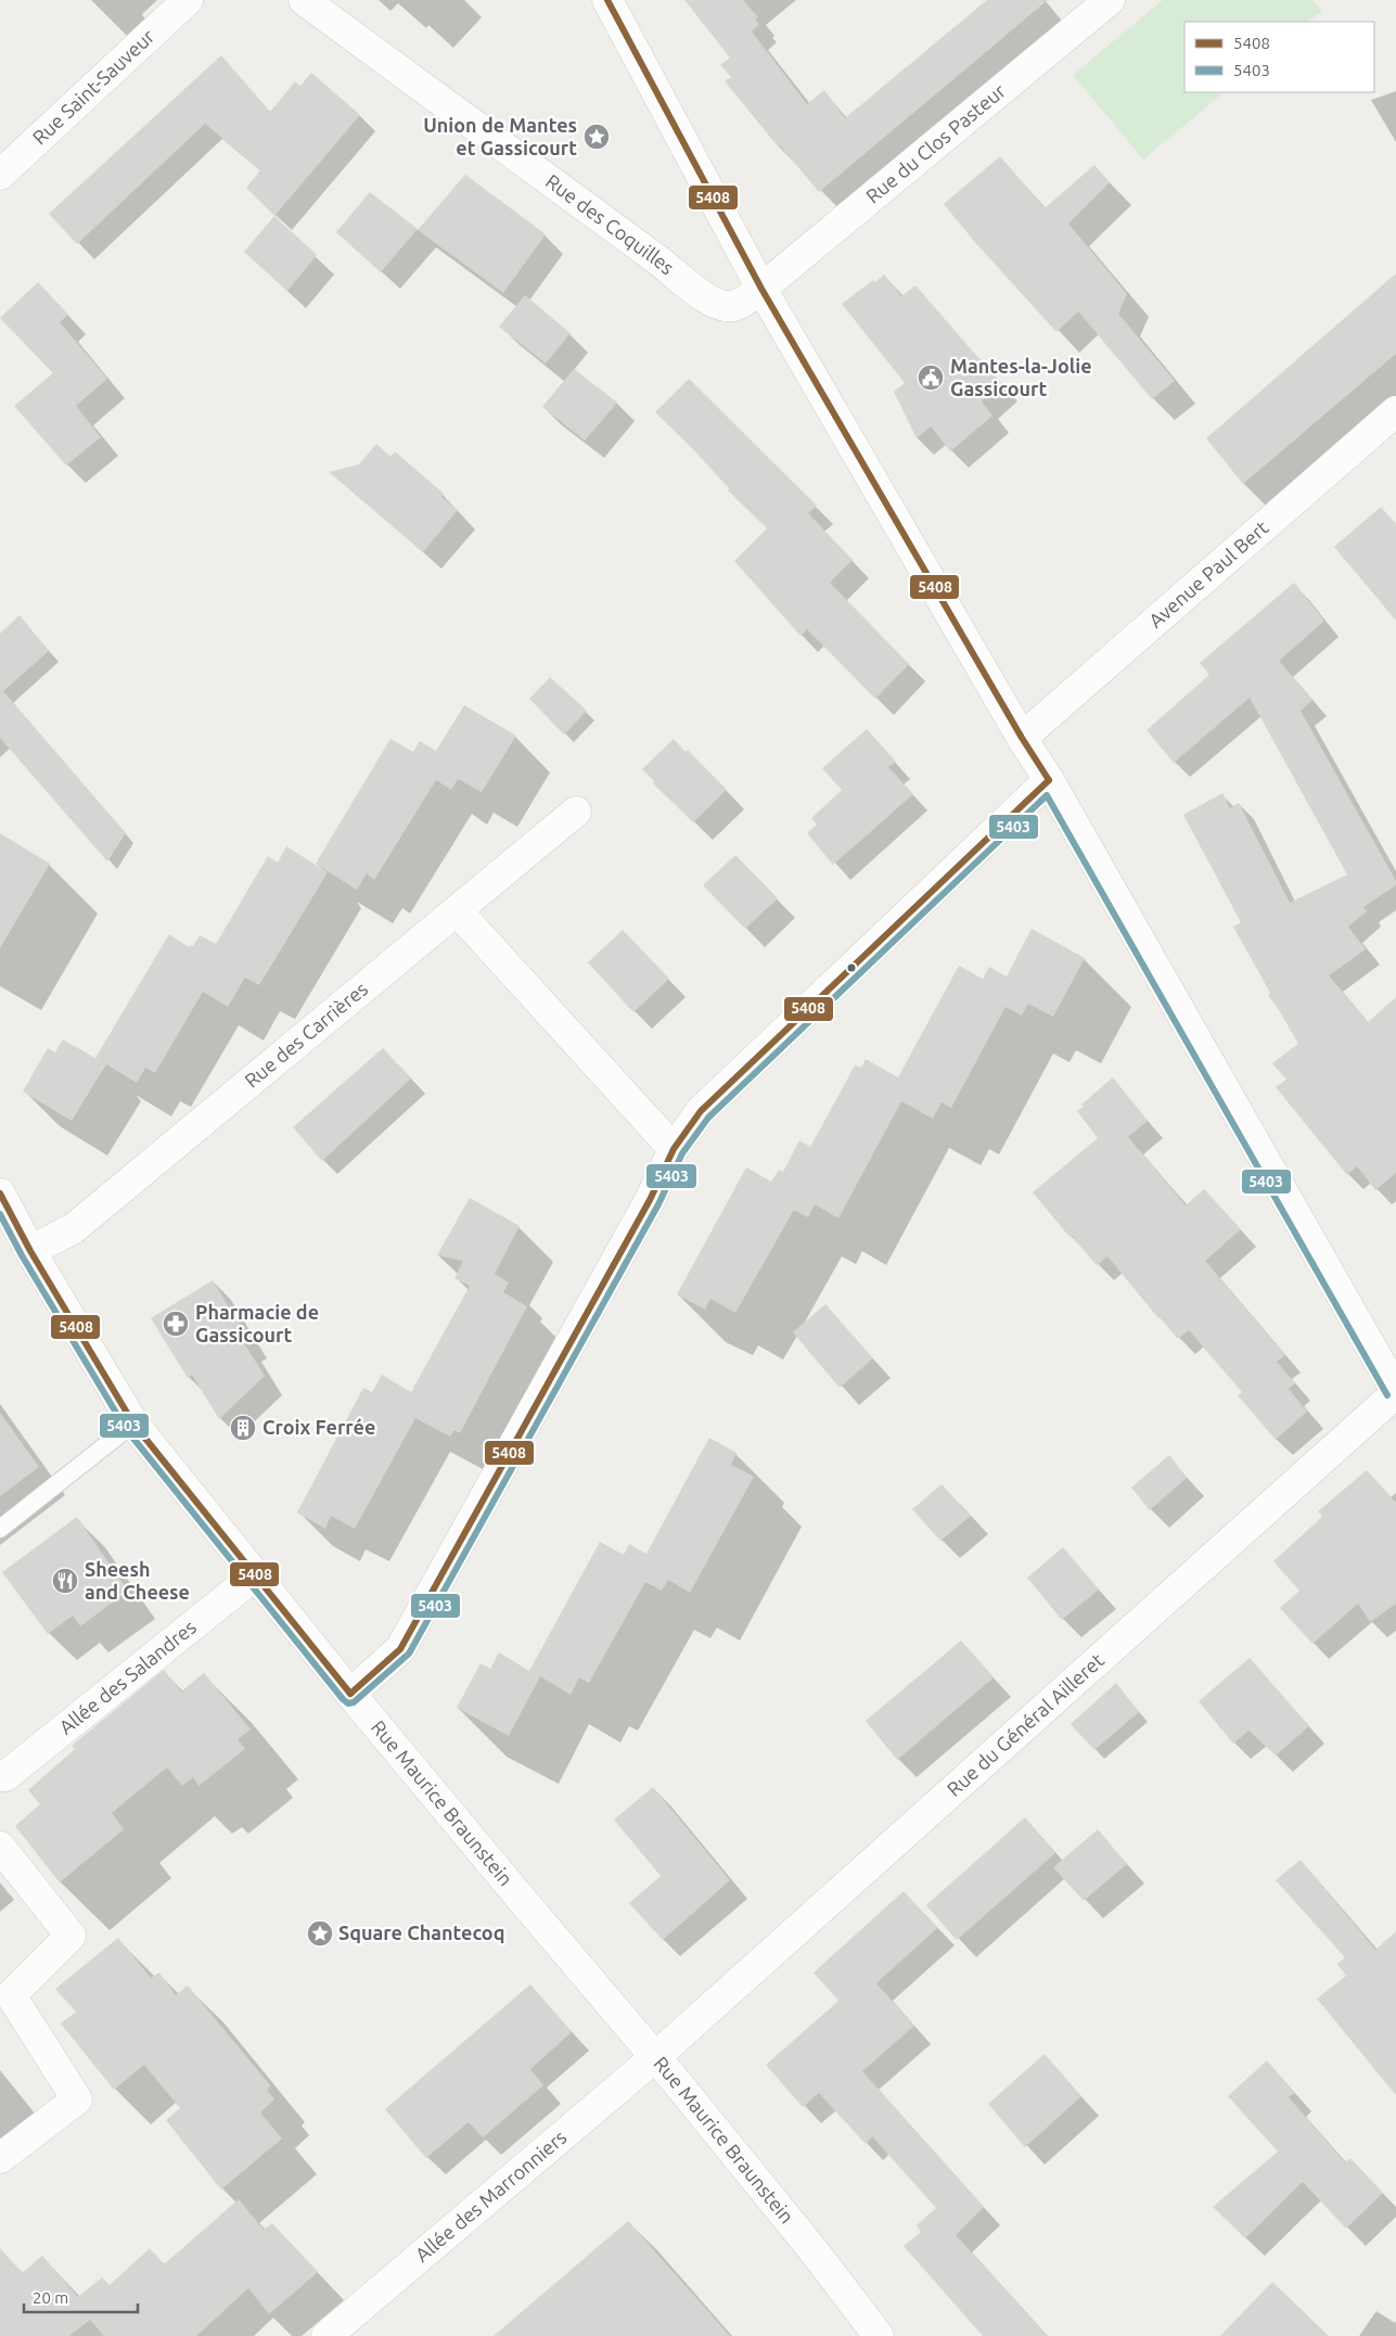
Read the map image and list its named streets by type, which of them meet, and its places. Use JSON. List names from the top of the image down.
{
  "streets": {
    "street": [
      "Rue Saint-Sauveur",
      "Rue du Clos Pasteur",
      "Rue des Coquilles",
      "Avenue Paul Bert",
      "Rue des Carrières",
      "Allée des Salandres",
      "Rue du Général Ailleret",
      "Rue Maurice Braunstein",
      "Allée des Marronniers"
    ]
  },
  "crossings": [
    ["Rue du Clos Pasteur", "Rue des Coquilles"],
    ["Rue des Carrières", "Rue Maurice Braunstein"],
    ["Allée des Salandres", "Rue Maurice Braunstein"],
    ["Rue du Général Ailleret", "Rue Maurice Braunstein"],
    ["Rue du Général Ailleret", "Allée des Marronniers"],
    ["Rue Maurice Braunstein", "Allée des Marronniers"]
  ],
  "places": {
    "place": ["Union de Mantes et Gassicourt", "Square Chantecoq"],
    "public building": ["Mantes-la-Jolie Gassicourt"],
    "pharmacy": ["Pharmacie de Gassicourt"],
    "building": ["Croix Ferrée"],
    "restaurant": ["Sheesh and Cheese"]
  },
  "lines": ["transit line 5408", "transit line 5403"],
  "legend": ["5408", "5403"],
  "scale_bar": "20 m"
}
